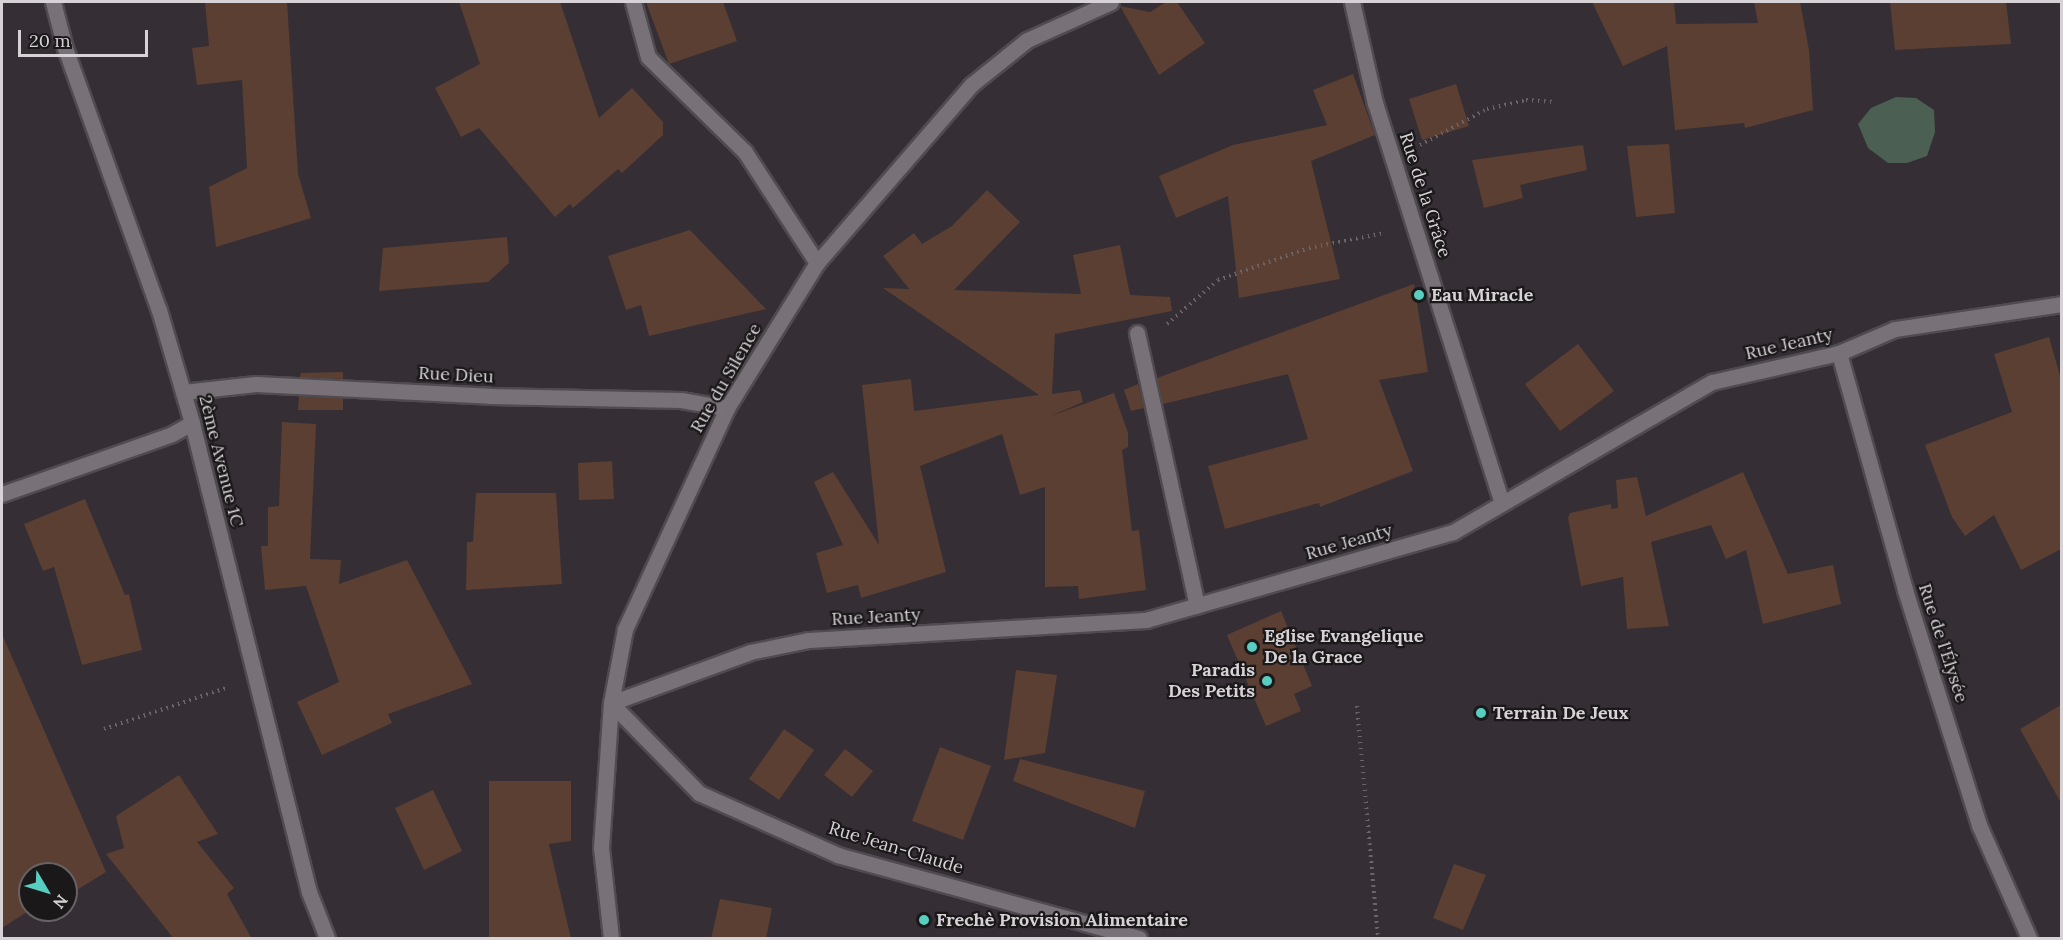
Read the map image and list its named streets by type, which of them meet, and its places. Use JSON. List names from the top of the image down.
{
  "streets": {
    "street": [
      "Rue de la Grâce",
      "Rue Jeanty",
      "Rue Dieu",
      "Rue du Silence",
      "2ème Avenue 1C",
      "Rue de l'Élysée",
      "Rue Jean-Claude"
    ]
  },
  "crossings": [
    ["Rue de la Grâce", "Rue Jeanty"],
    ["Rue Jeanty", "Rue du Silence"],
    ["Rue Jeanty", "Rue de l'Élysée"],
    ["Rue Jeanty", "Rue Jean-Claude"],
    ["Rue Dieu", "Rue du Silence"],
    ["Rue Dieu", "2ème Avenue 1C"],
    ["Rue du Silence", "Rue Jean-Claude"]
  ],
  "places": [
    "Eau Miracle",
    "Eglise Evangelique De la Grace",
    "Paradis Des Petits",
    "Terrain De Jeux",
    "Frechè Provision Alimentaire"
  ],
  "scale_bar": "20 m",
  "north": "bottom right"
}
